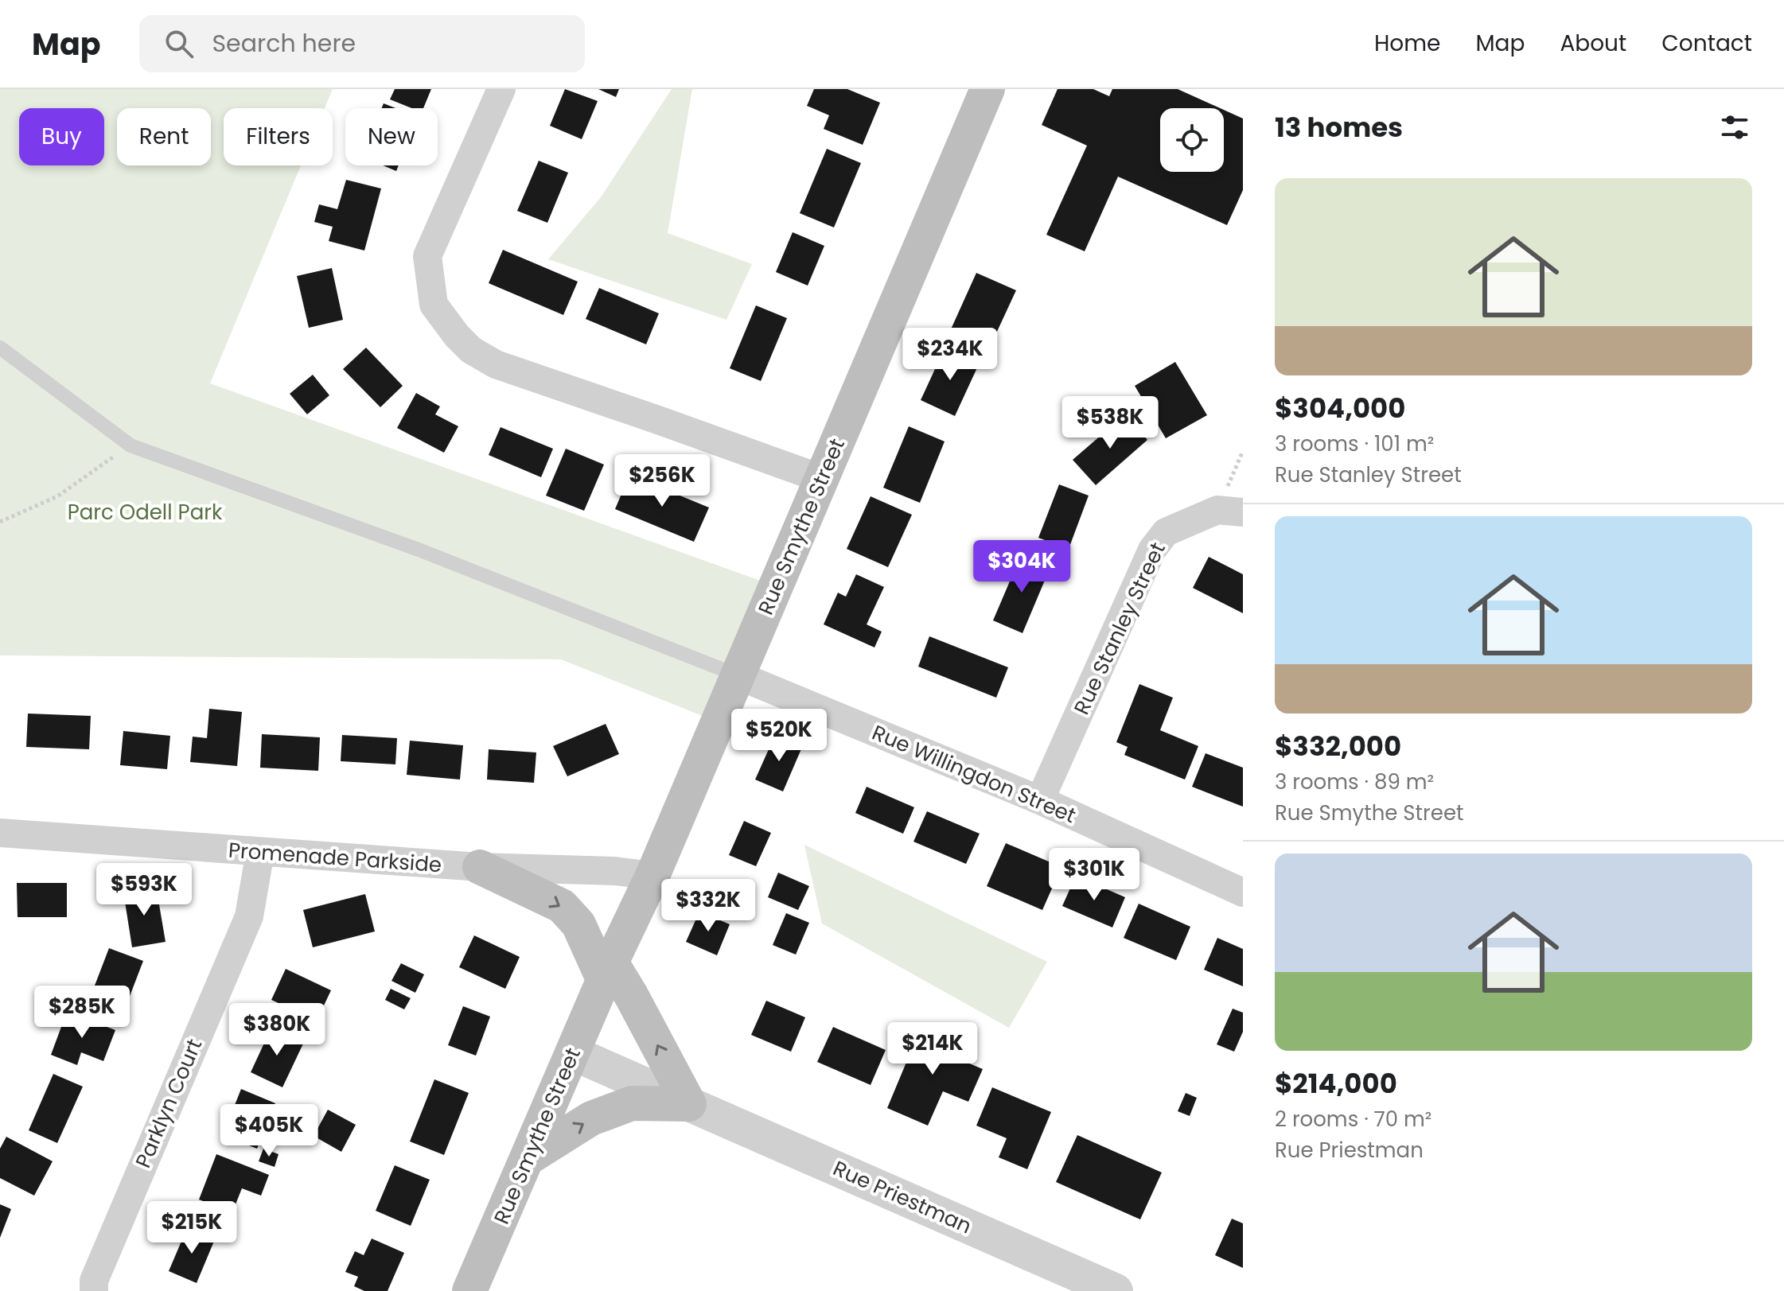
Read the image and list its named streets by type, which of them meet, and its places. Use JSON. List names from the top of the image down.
{
  "streets": {
    "main road": ["Rue Smythe Street"],
    "street": [
      "Rue Stanley Street",
      "Rue Willingdon Street",
      "Promenade Parkside",
      "Parklyn Court",
      "Rue Priestman"
    ]
  },
  "crossings": [
    ["Rue Smythe Street", "Rue Willingdon Street"],
    ["Rue Smythe Street", "Promenade Parkside"],
    ["Rue Smythe Street", "Rue Priestman"],
    ["Rue Stanley Street", "Rue Willingdon Street"],
    ["Promenade Parkside", "Parklyn Court"]
  ],
  "parks": ["Parc Odell Park"],
  "page": {
    "header": "Map",
    "search": "Search here",
    "nav": [
      "Home",
      "Map",
      "About",
      "Contact"
    ],
    "heading": "13 homes",
    "chip": [
      "Buy",
      "Rent",
      "Filters",
      "New"
    ],
    "list": [
      {
        "name": "$304,000",
        "note": "3 rooms · 101 m² · Rue Stanley Street"
      },
      {
        "name": "$332,000",
        "note": "3 rooms · 89 m² · Rue Smythe Street"
      },
      {
        "name": "$214,000",
        "note": "2 rooms · 70 m² · Rue Priestman"
      }
    ],
    "price": [
      "$234K",
      "$538K",
      "$256K",
      "$304K",
      "$520K",
      "$301K",
      "$593K",
      "$332K",
      "$285K",
      "$380K",
      "$214K",
      "$405K",
      "$215K"
    ]
  }
}
